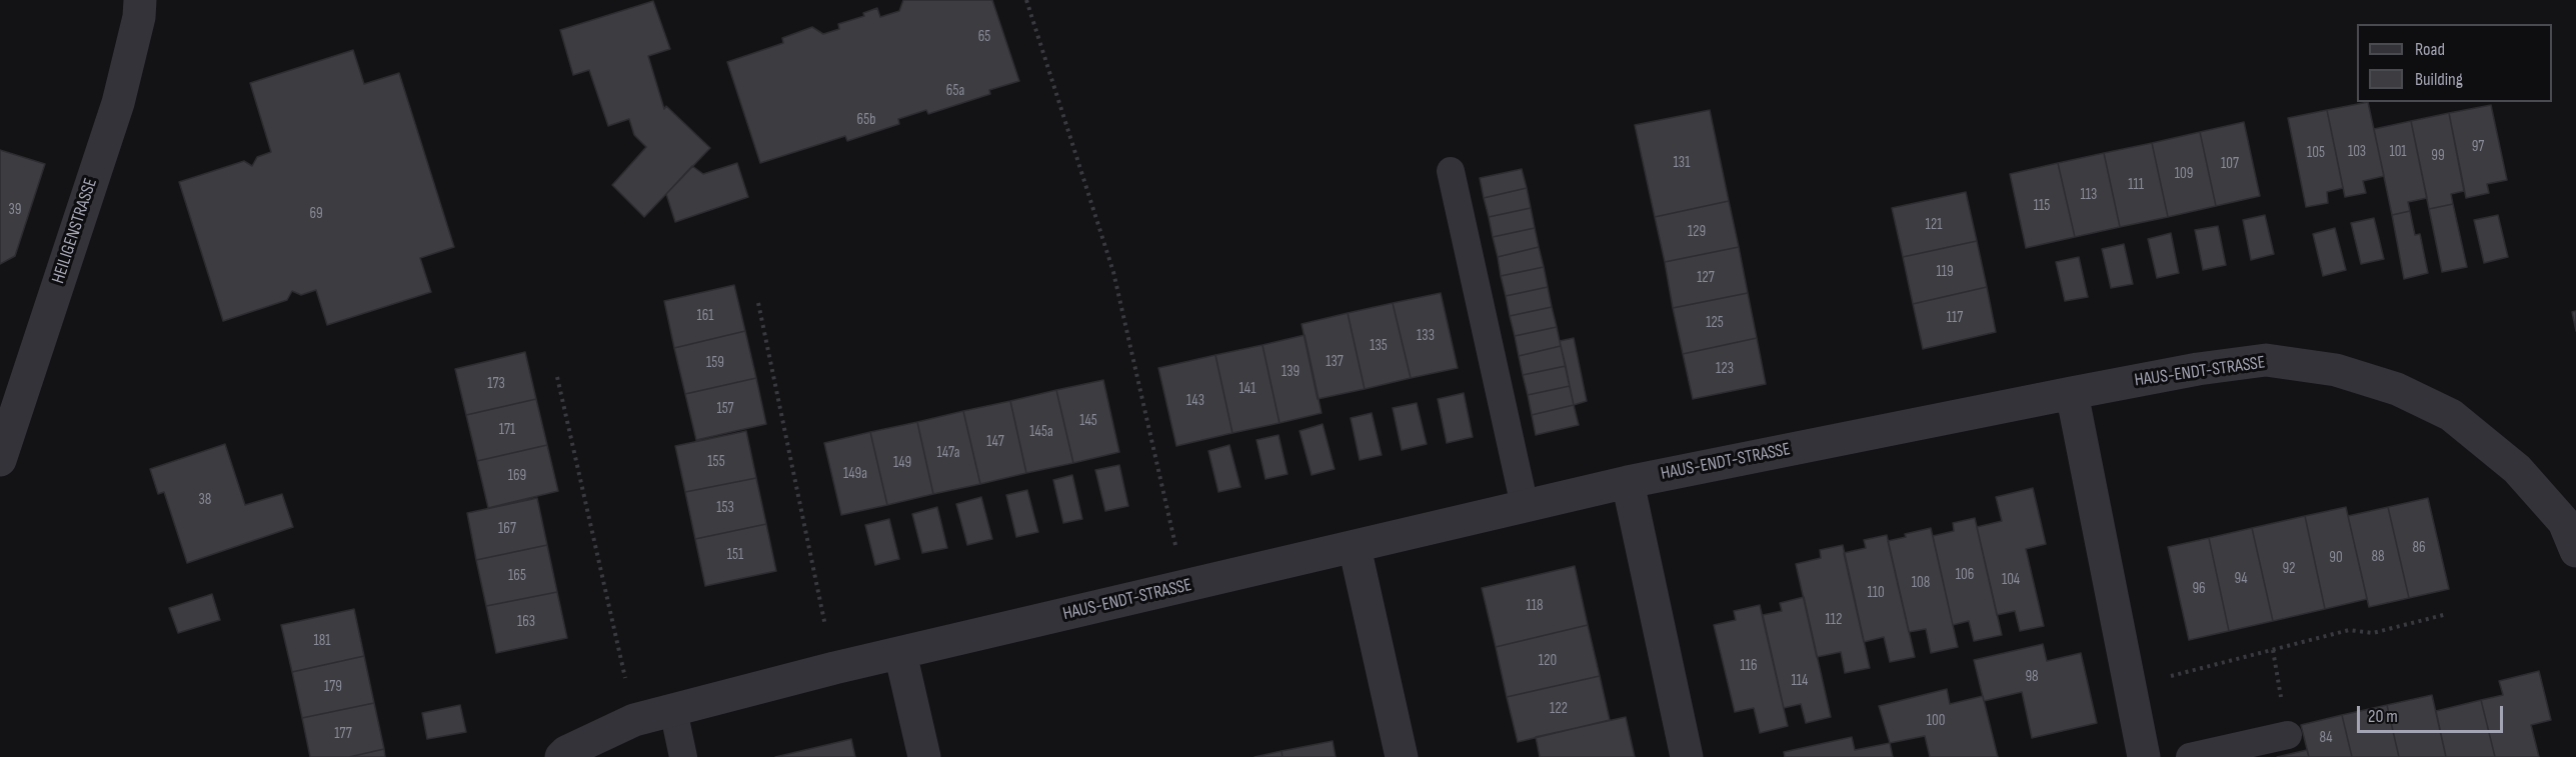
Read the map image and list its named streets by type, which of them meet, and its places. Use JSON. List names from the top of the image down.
{
  "streets": {
    "street": ["HEILIGENSTRASSE", "HAUS-ENDT-STRASSE"]
  },
  "house_numbers": [
    "65",
    "65a",
    "65b",
    "97",
    "103",
    "101",
    "105",
    "99",
    "131",
    "107",
    "109",
    "111",
    "113",
    "115",
    "39",
    "69",
    "121",
    "129",
    "119",
    "127",
    "161",
    "117",
    "125",
    "133",
    "135",
    "137",
    "159",
    "123",
    "139",
    "173",
    "141",
    "143",
    "157",
    "145",
    "171",
    "145a",
    "147",
    "147a",
    "155",
    "149",
    "149a",
    "169",
    "38",
    "153",
    "167",
    "86",
    "151",
    "88",
    "90",
    "92",
    "106",
    "165",
    "94",
    "104",
    "108",
    "96",
    "110",
    "118",
    "112",
    "163",
    "181",
    "120",
    "116",
    "98",
    "114",
    "179",
    "122",
    "100",
    "177",
    "84"
  ],
  "legend": ["Road", "Building"],
  "scale_bar": "20 m"
}
